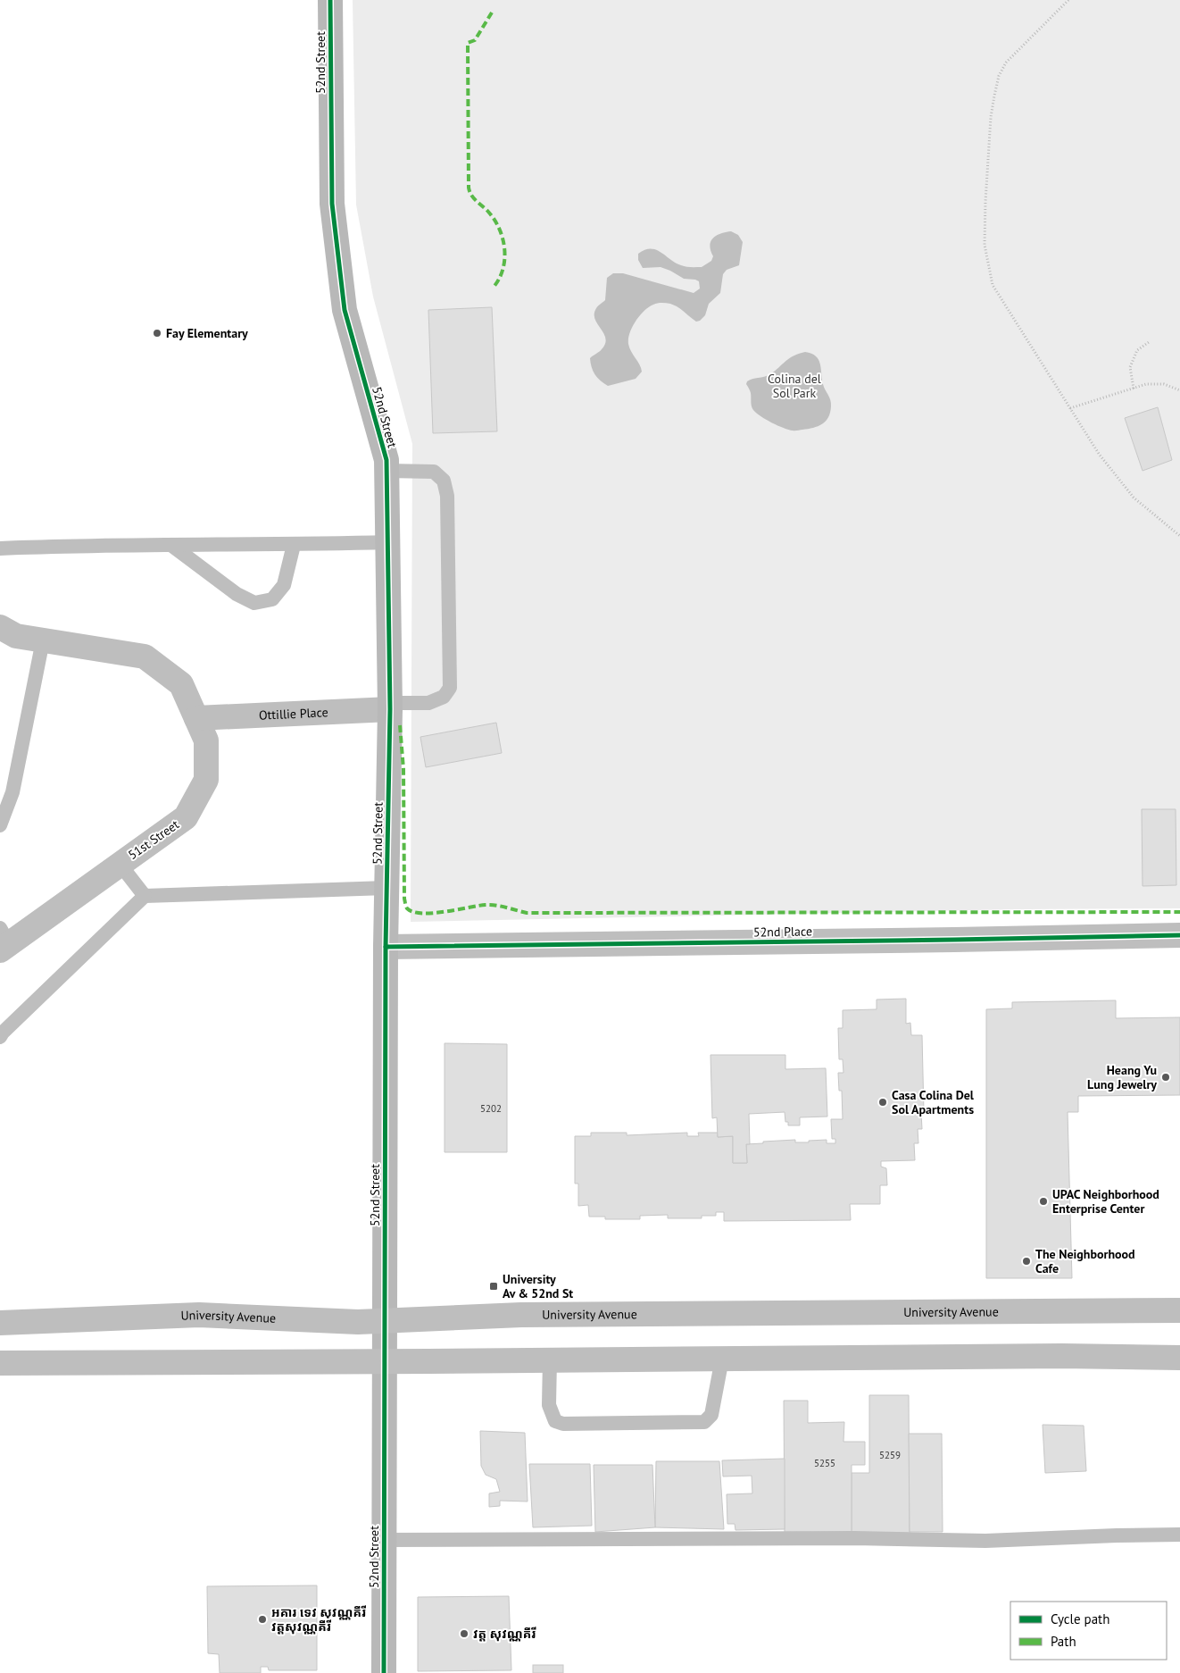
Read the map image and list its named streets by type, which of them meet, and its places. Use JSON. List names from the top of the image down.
{
  "streets": {
    "main road": [
      "Ottillie Place",
      "51st Street",
      "52nd Place",
      "University Avenue"
    ],
    "street": ["52nd Street"]
  },
  "crossings": [
    ["52nd Street", "Ottillie Place"],
    ["52nd Street", "52nd Place"],
    ["52nd Street", "University Avenue"],
    ["Ottillie Place", "51st Street"]
  ],
  "parks": ["Colina del Sol Park"],
  "places": {
    "other": [
      "Fay Elementary",
      "Heang Yu Lung Jewelry",
      "Casa Colina Del Sol Apartments",
      "UPAC Neighborhood Enterprise Center",
      "The Neighborhood Cafe",
      "អគារ ទេវ សុវណ្ណគីរី វត្តសុវណ្ណគីរី",
      "វត្ត សុវណ្ណគីរី"
    ],
    "transit": ["University Av & 52nd St"]
  },
  "house_numbers": ["5202", "5259", "5255"],
  "legend": ["Cycle path", "Path"]
}
